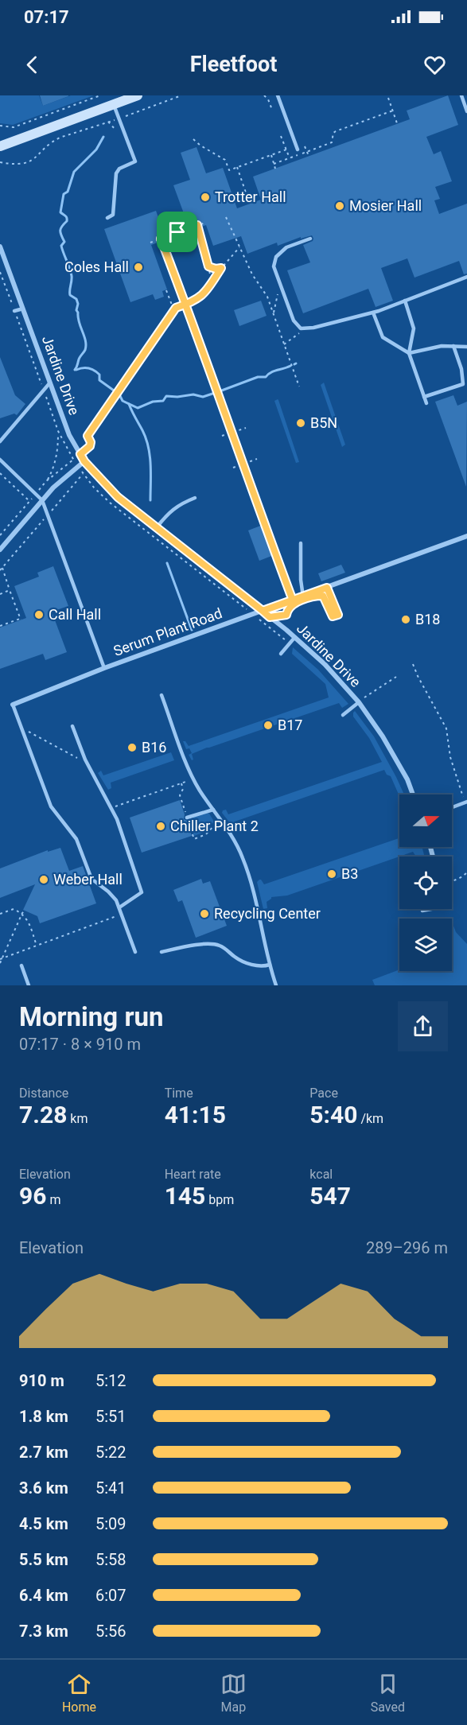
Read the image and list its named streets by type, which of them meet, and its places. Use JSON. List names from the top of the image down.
{
  "streets": {
    "street": ["Jardine Drive", "Serum Plant Road"]
  },
  "crossings": [
    ["Jardine Drive", "Serum Plant Road"]
  ],
  "places": [
    "Trotter Hall",
    "Mosier Hall",
    "Coles Hall",
    "B5N",
    "Call Hall",
    "B18",
    "B17",
    "B16",
    "Chiller Plant 2",
    "B3",
    "Weber Hall",
    "Recycling Center"
  ],
  "north": "right",
  "page": {
    "status": "07:17",
    "header": "Fleetfoot",
    "heading": ["Morning run", "07:17 · 8 × 910 m"],
    "stats": [
      ["Distance", "7.28 km"],
      ["Time", "41:15"],
      ["Pace", "5:40 /km"],
      ["Elevation", "96 m"],
      ["Heart rate", "145 bpm"],
      ["kcal", "547"]
    ],
    "chart": ["Elevation", "289–296 m"],
    "list": [
      {
        "name": "910 m",
        "note": "5:12"
      },
      {
        "name": "1.8 km",
        "note": "5:51"
      },
      {
        "name": "2.7 km",
        "note": "5:22"
      },
      {
        "name": "3.6 km",
        "note": "5:41"
      },
      {
        "name": "4.5 km",
        "note": "5:09"
      },
      {
        "name": "5.5 km",
        "note": "5:58"
      },
      {
        "name": "6.4 km",
        "note": "6:07"
      },
      {
        "name": "7.3 km",
        "note": "5:56"
      }
    ],
    "tabs": ["Home", "Map", "Saved"]
  }
}
